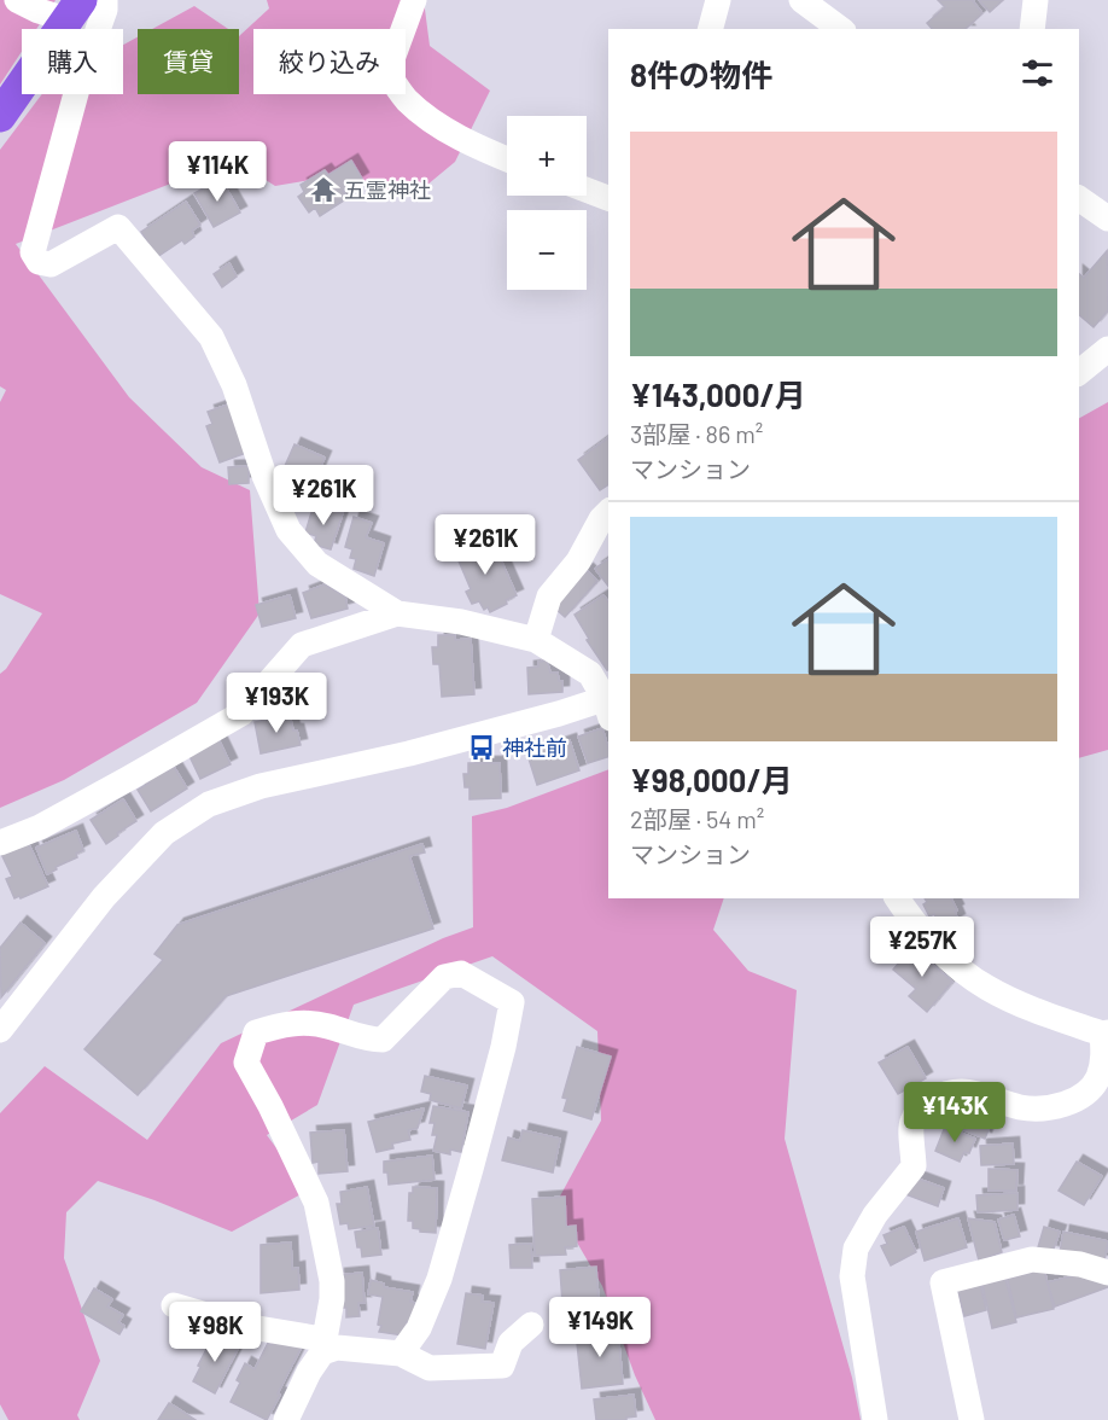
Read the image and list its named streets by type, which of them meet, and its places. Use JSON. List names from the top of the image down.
{
  "places": {
    "temple": ["五霊神社"],
    "bus stop": ["神社前"]
  },
  "page": {
    "chip": ["購入", "賃貸", "絞り込み"],
    "heading": "8件の物件",
    "map_buttons": ["+", "−"],
    "list": [
      {
        "name": "¥143,000/月",
        "note": "3部屋 · 86 m² · マンション"
      },
      {
        "name": "¥98,000/月",
        "note": "2部屋 · 54 m² · マンション"
      }
    ],
    "price": [
      "¥114K",
      "¥261K",
      "¥261K",
      "¥193K",
      "¥257K",
      "¥143K",
      "¥149K",
      "¥98K"
    ]
  }
}
